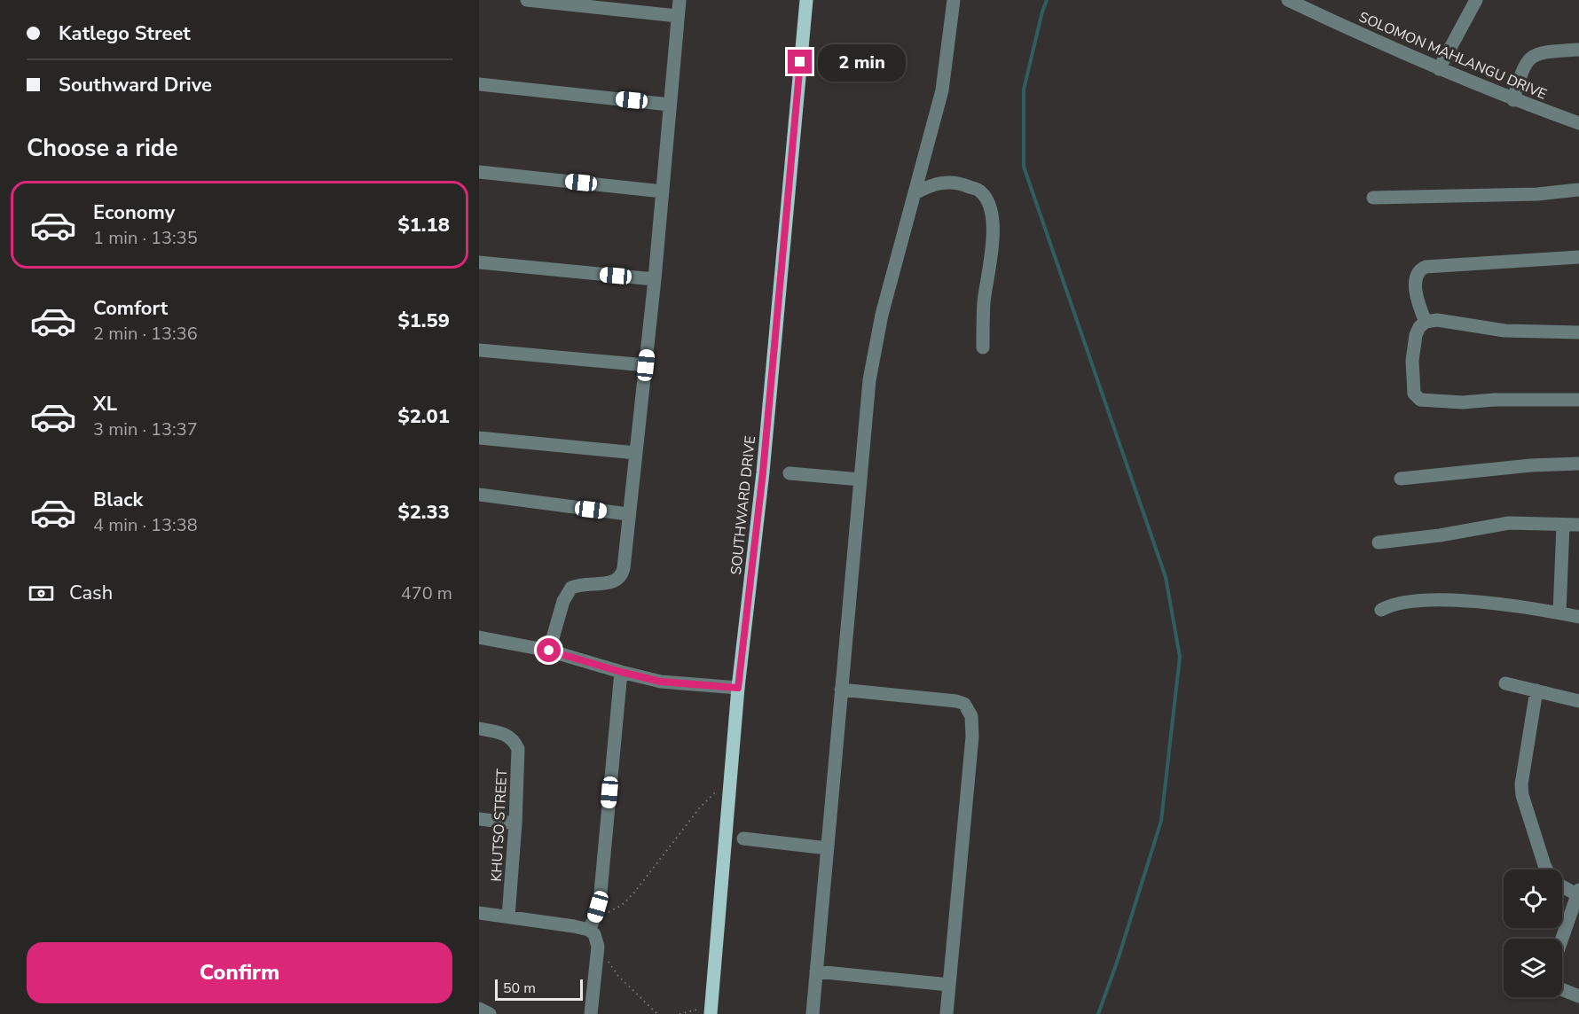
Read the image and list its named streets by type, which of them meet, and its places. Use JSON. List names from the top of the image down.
{
  "streets": {
    "main road": ["SOUTHWARD DRIVE"],
    "street": ["SOLOMON MAHLANGU DRIVE", "KHUTSO STREET"]
  },
  "scale_bar": "50 m",
  "page": {
    "banner": ["Katlego Street", "Southward Drive"],
    "bubble": "2 min",
    "heading": "Choose a ride",
    "list": [
      {
        "name": "Economy",
        "note": "1 min · 13:35",
        "value": "$1.18"
      },
      {
        "name": "Comfort",
        "note": "2 min · 13:36",
        "value": "$1.59"
      },
      {
        "name": "XL",
        "note": "3 min · 13:37",
        "value": "$2.01"
      },
      {
        "name": "Black",
        "note": "4 min · 13:38",
        "value": "$2.33"
      }
    ],
    "pay": ["Cash", "470 m"],
    "buttons": "Confirm",
    "scale": "50 m"
  }
}
